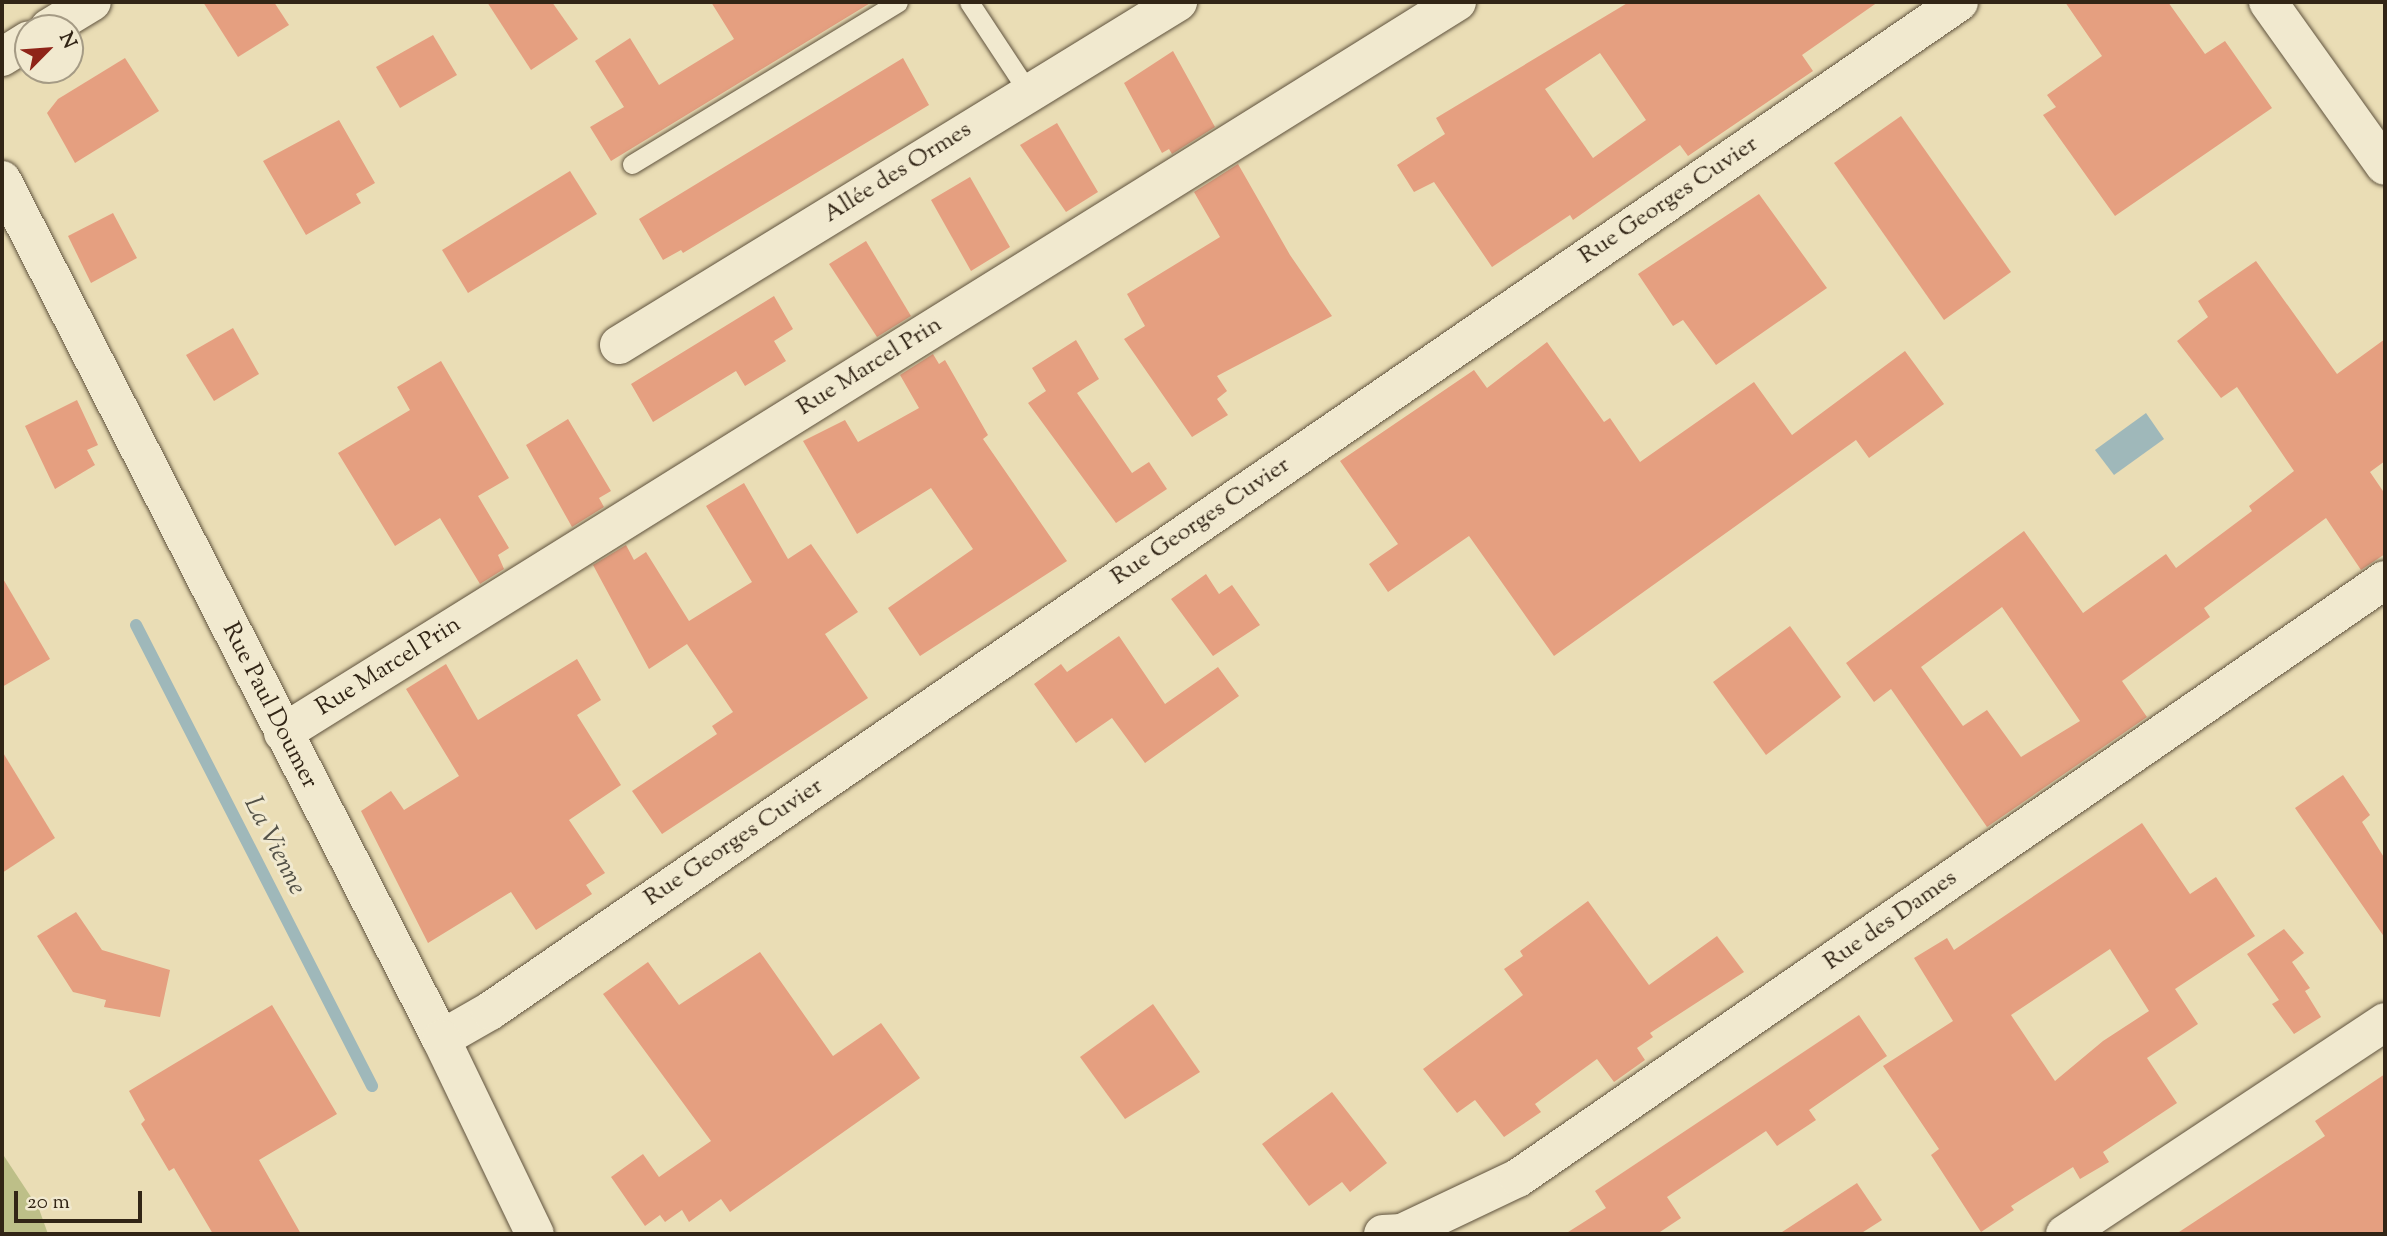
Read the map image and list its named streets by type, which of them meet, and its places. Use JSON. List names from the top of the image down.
{
  "streets": {
    "street": [
      "Allée des Ormes",
      "Rue Georges Cuvier",
      "Rue Marcel Prin",
      "Rue Paul Doumer",
      "Rue des Dames"
    ]
  },
  "crossings": [
    ["Rue Georges Cuvier", "Rue Paul Doumer"],
    ["Rue Marcel Prin", "Rue Paul Doumer"]
  ],
  "water": ["La Vienne"],
  "scale_bar": "20 m",
  "north": "top right"
}
